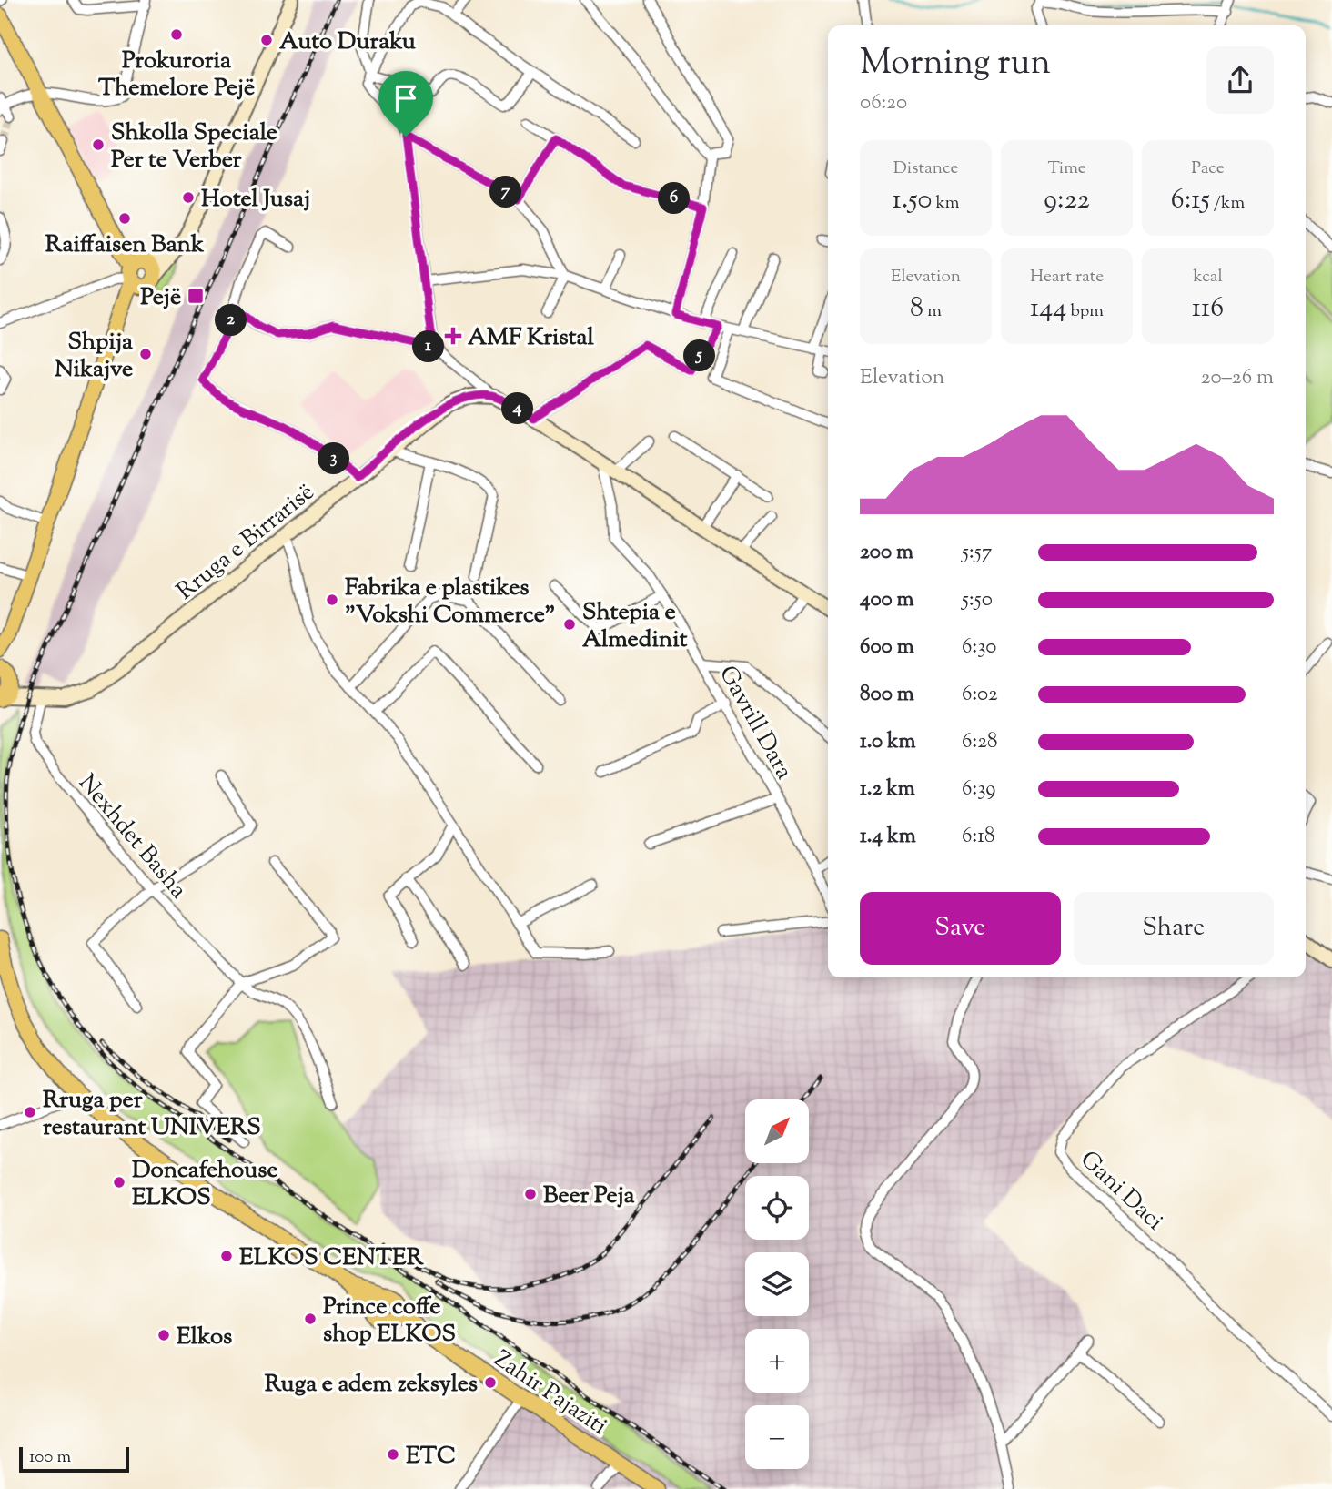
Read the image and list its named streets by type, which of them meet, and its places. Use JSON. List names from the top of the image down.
{
  "streets": {
    "main road": ["Zahir Pajaziti"],
    "street": [
      "Rruga e Birrarisë",
      "Gavrill Dara",
      "Nexhdet Basha",
      "Gani Daci"
    ]
  },
  "crossings": [
    ["Rruga e Birrarisë", "Nexhdet Basha"]
  ],
  "places": {
    "other": [
      "Prokuroria Themelore Pejë",
      "Auto Duraku",
      "Shkolla Speciale Per te Verber",
      "Hotel Jusaj",
      "Raiffaisen Bank",
      "Shpija Nikajve",
      "Fabrika e plastikes \"Vokshi Commerce\"",
      "Shtepia e Almedinit",
      "Rruga per restaurant UNIVERS",
      "Doncafehouse ELKOS",
      "Beer Peja",
      "ELKOS CENTER",
      "Prince coffe shop ELKOS",
      "Elkos",
      "Ruga e adem zeksyles",
      "ETC"
    ],
    "transit": ["Pejë"],
    "health": ["AMF Kristal"]
  },
  "scale_bar": "100 m",
  "north": "top right",
  "page": {
    "heading": ["Morning run", "06:20"],
    "stats": [
      ["Distance", "1.50 km"],
      ["Time", "9:22"],
      ["Pace", "6:15 /km"],
      ["Elevation", "8 m"],
      ["Heart rate", "144 bpm"],
      ["kcal", "116"]
    ],
    "pins": [
      "7",
      "6",
      "2",
      "1",
      "5",
      "4",
      "3"
    ],
    "chart": ["Elevation", "20–26 m"],
    "list": [
      {
        "name": "200 m",
        "note": "5:57"
      },
      {
        "name": "400 m",
        "note": "5:50"
      },
      {
        "name": "600 m",
        "note": "6:30"
      },
      {
        "name": "800 m",
        "note": "6:02"
      },
      {
        "name": "1.0 km",
        "note": "6:28"
      },
      {
        "name": "1.2 km",
        "note": "6:39"
      },
      {
        "name": "1.4 km",
        "note": "6:18"
      }
    ],
    "buttons": ["Save", "Share"],
    "map_buttons": ["+", "−"],
    "scale": "100 m"
  }
}
